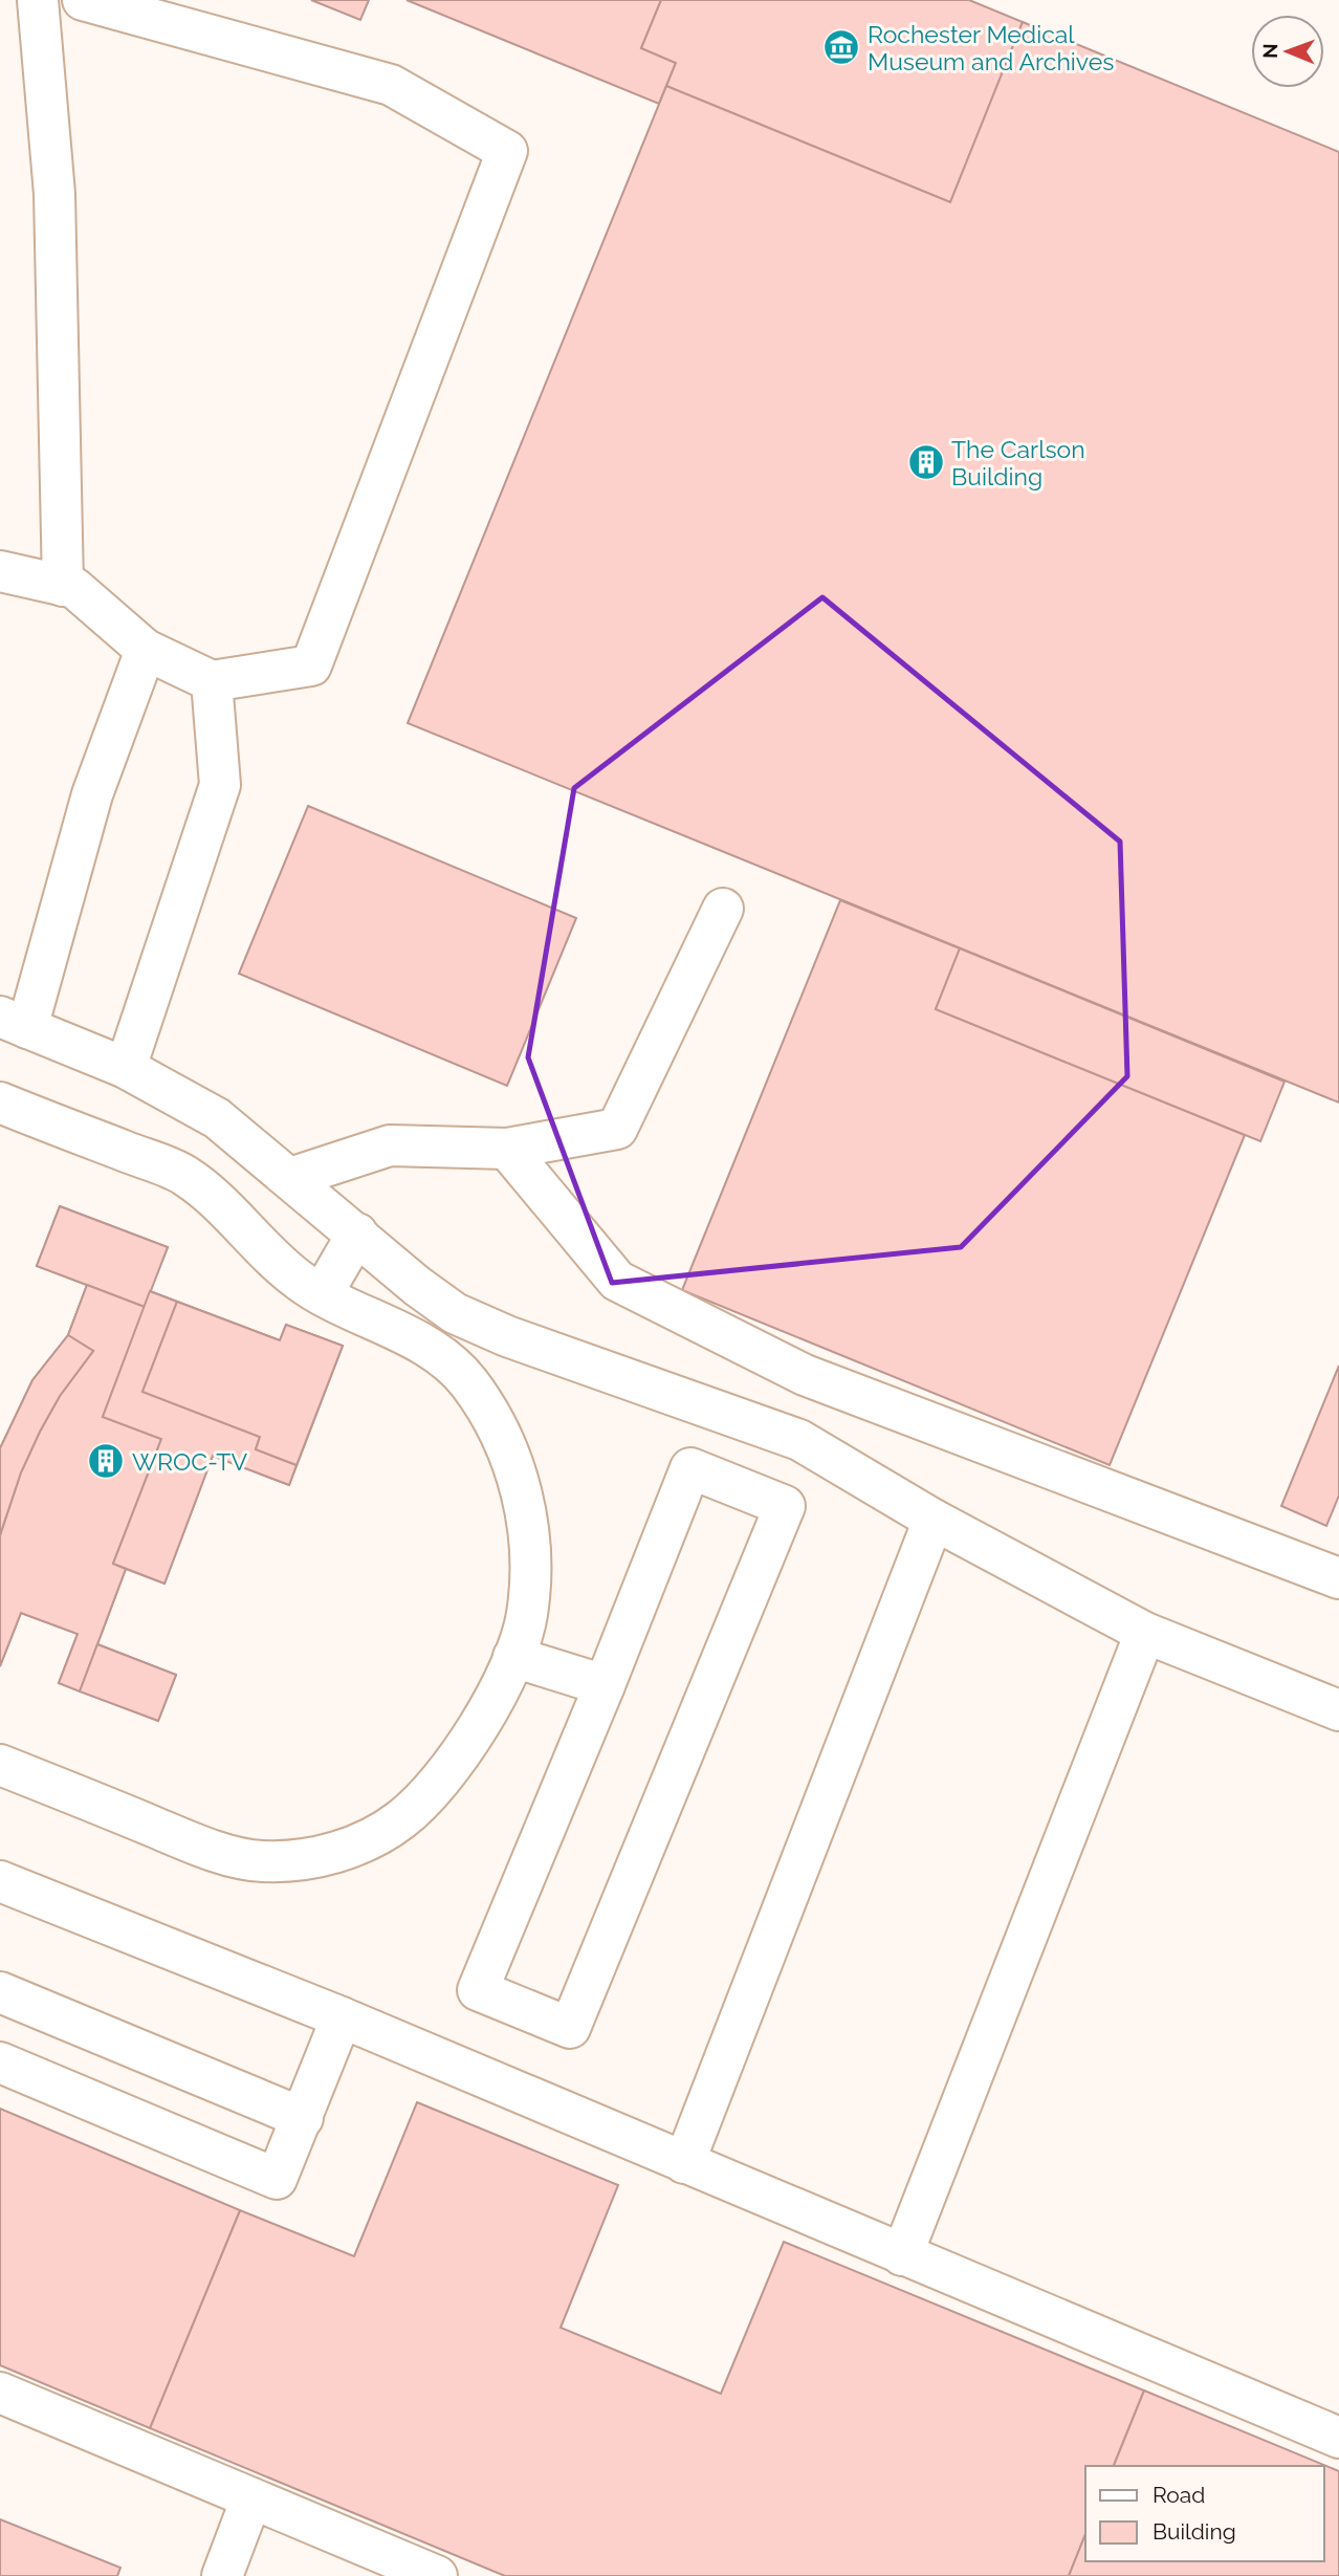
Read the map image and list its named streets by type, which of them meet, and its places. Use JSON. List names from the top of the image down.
{
  "places": {
    "museum": ["Rochester Medical Museum and Archives"],
    "building": ["The Carlson Building", "WROC-TV"]
  },
  "legend": ["Road", "Building"],
  "north": "left"
}
